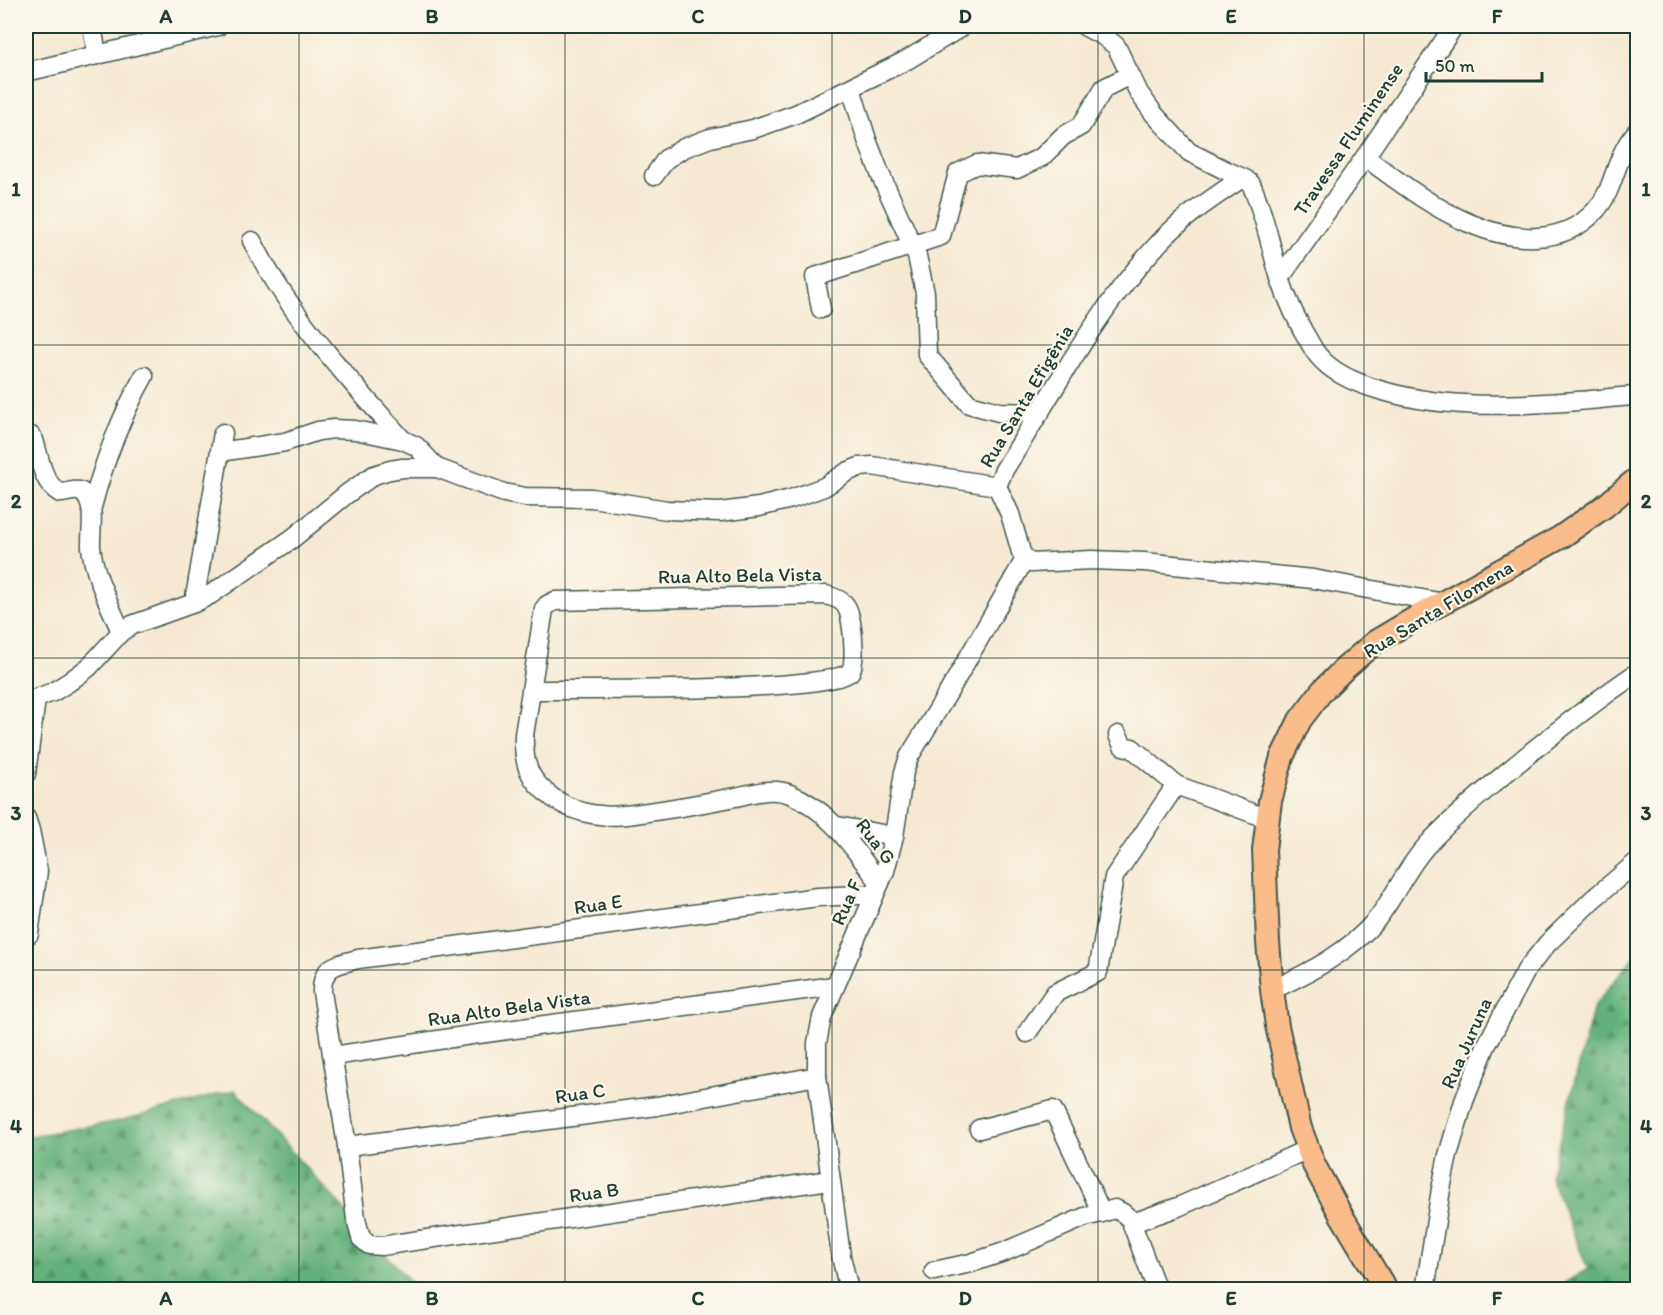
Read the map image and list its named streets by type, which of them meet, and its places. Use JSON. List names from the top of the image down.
{
  "streets": {
    "main road": ["Rua Santa Filomena"],
    "street": [
      "Travessa Fluminense",
      "Rua Santa Efigênia",
      "Rua Alto Bela Vista",
      "Rua G",
      "Rua F",
      "Rua E",
      "Rua Juruna",
      "Rua C",
      "Rua B"
    ]
  },
  "crossings": [
    ["Rua Santa Efigênia", "Rua F"],
    ["Rua Alto Bela Vista", "Rua G"],
    ["Rua Alto Bela Vista", "Rua F"],
    ["Rua Alto Bela Vista", "Rua E"],
    ["Rua G", "Rua F"],
    ["Rua G", "Rua E"],
    ["Rua F", "Rua E"],
    ["Rua F", "Rua C"],
    ["Rua F", "Rua B"],
    ["Rua C", "Rua B"]
  ],
  "scale_bar": "50 m",
  "grid": {
    "columns": [
      "A",
      "B",
      "C",
      "D",
      "E",
      "F"
    ],
    "rows": [
      "1",
      "2",
      "3",
      "4"
    ]
  }
}
